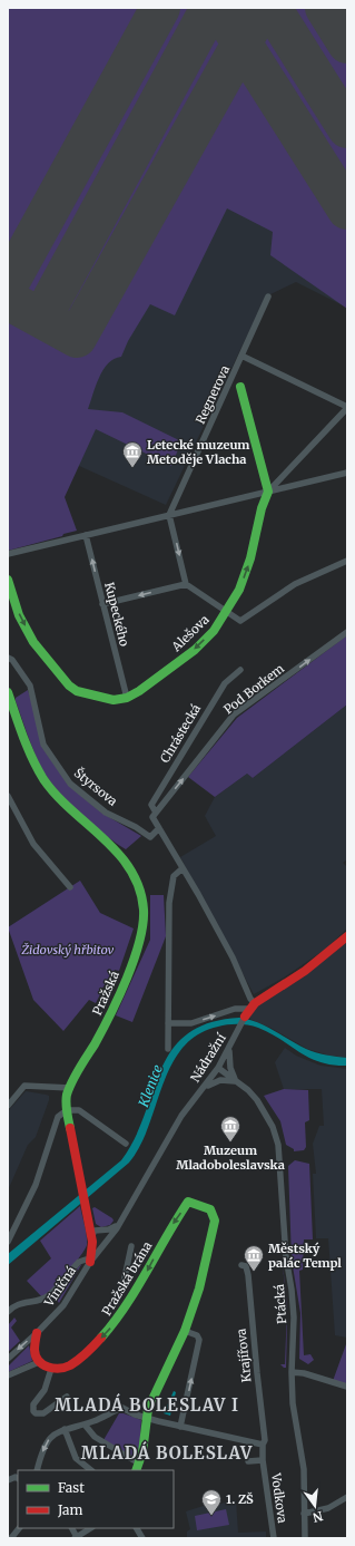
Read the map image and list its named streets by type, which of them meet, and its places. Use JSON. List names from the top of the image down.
{
  "streets": {
    "street": [
      "Regnerova",
      "Kupeckého",
      "Alešova",
      "Pod Borkem",
      "Chrástecká",
      "Štyrsova",
      "Pražská",
      "Nádražní",
      "Pražská brána",
      "Viničná",
      "Ptácká",
      "Krajířova",
      "Vodkova"
    ]
  },
  "crossings": [
    ["Regnerova", "Alešova"],
    ["Kupeckého", "Alešova"],
    ["Pod Borkem", "Chrástecká"],
    ["Pražská", "Nádražní"],
    ["Pražská", "Viničná"],
    ["Nádražní", "Viničná"],
    ["Nádražní", "Ptácká"],
    ["Krajířova", "Vodkova"]
  ],
  "one_way": ["Kupeckého", "Pod Borkem"],
  "districts": ["MLADÁ BOLESLAV I", "MLADÁ BOLESLAV"],
  "water": ["Klenice"],
  "parks": ["Židovský hřbitov"],
  "places": {
    "museum": ["Letecké muzeum Metoděje Vlacha", "Muzeum Mladoboleslavska", "Městský palác Templ"],
    "school or university": ["1. ZŠ"]
  },
  "legend": ["Fast", "Jam"],
  "north": "bottom"
}
